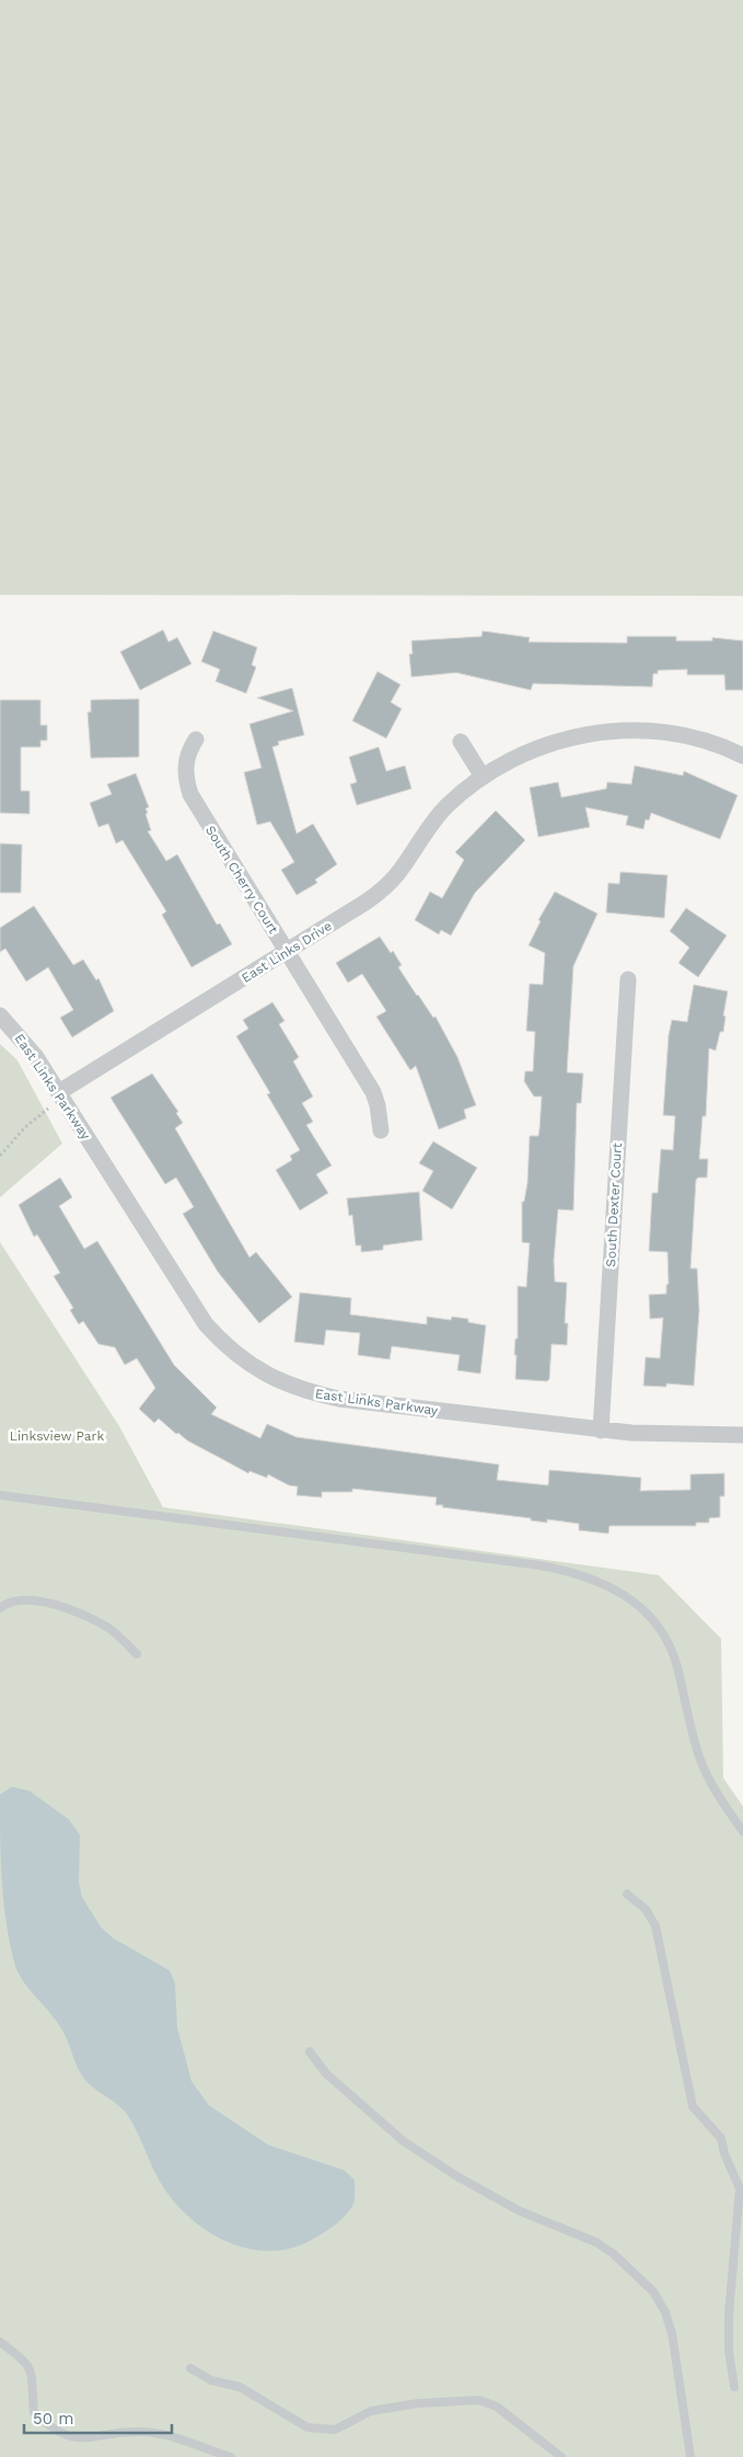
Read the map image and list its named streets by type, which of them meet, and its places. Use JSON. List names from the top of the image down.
{
  "streets": {
    "street": [
      "South Cherry Court",
      "East Links Drive",
      "East Links Parkway",
      "South Dexter Court"
    ]
  },
  "crossings": [
    ["South Cherry Court", "East Links Drive"],
    ["East Links Drive", "East Links Parkway"],
    ["East Links Parkway", "South Dexter Court"]
  ],
  "parks": ["Linksview Park"],
  "scale_bar": "50 m"
}
